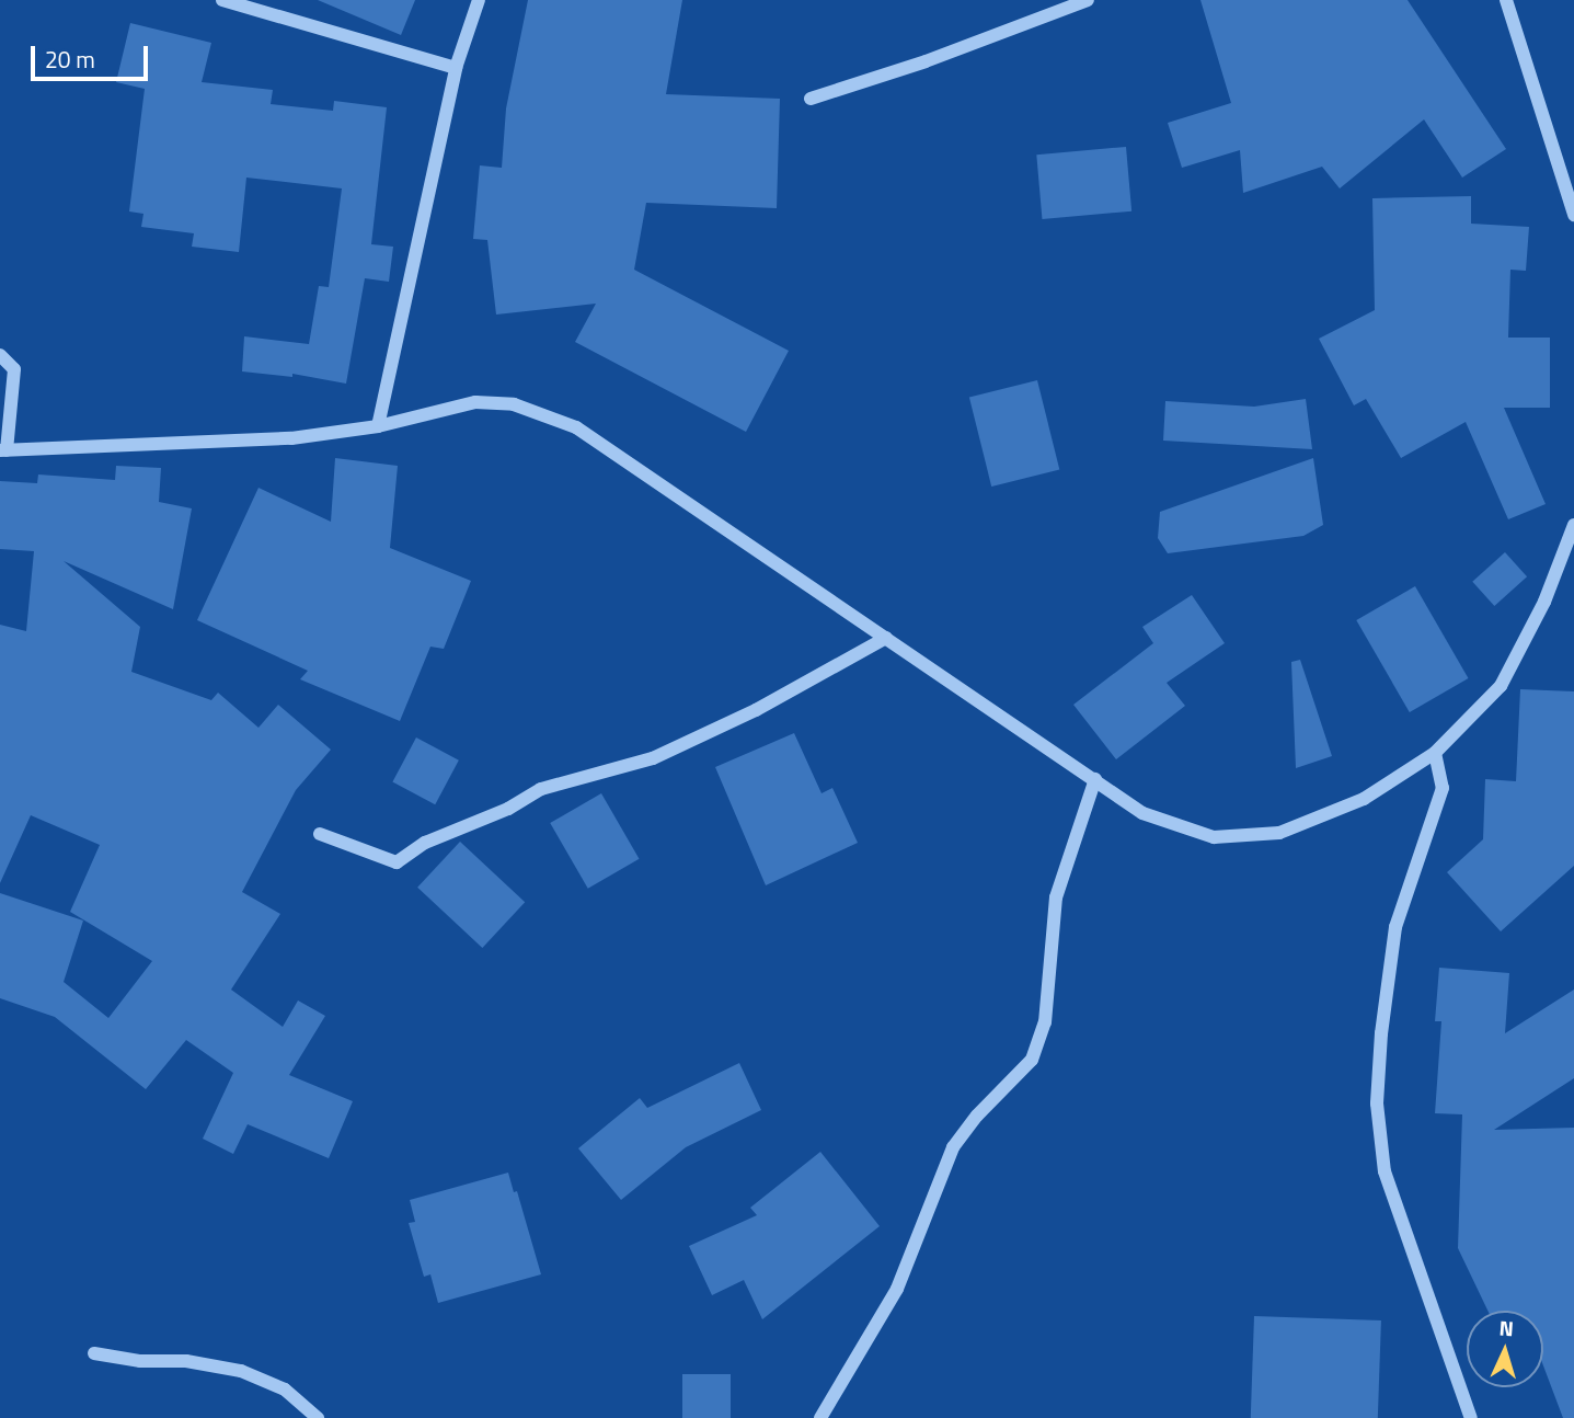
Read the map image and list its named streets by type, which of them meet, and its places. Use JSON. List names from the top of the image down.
{
  "scale_bar": "20 m",
  "north": "top"
}
